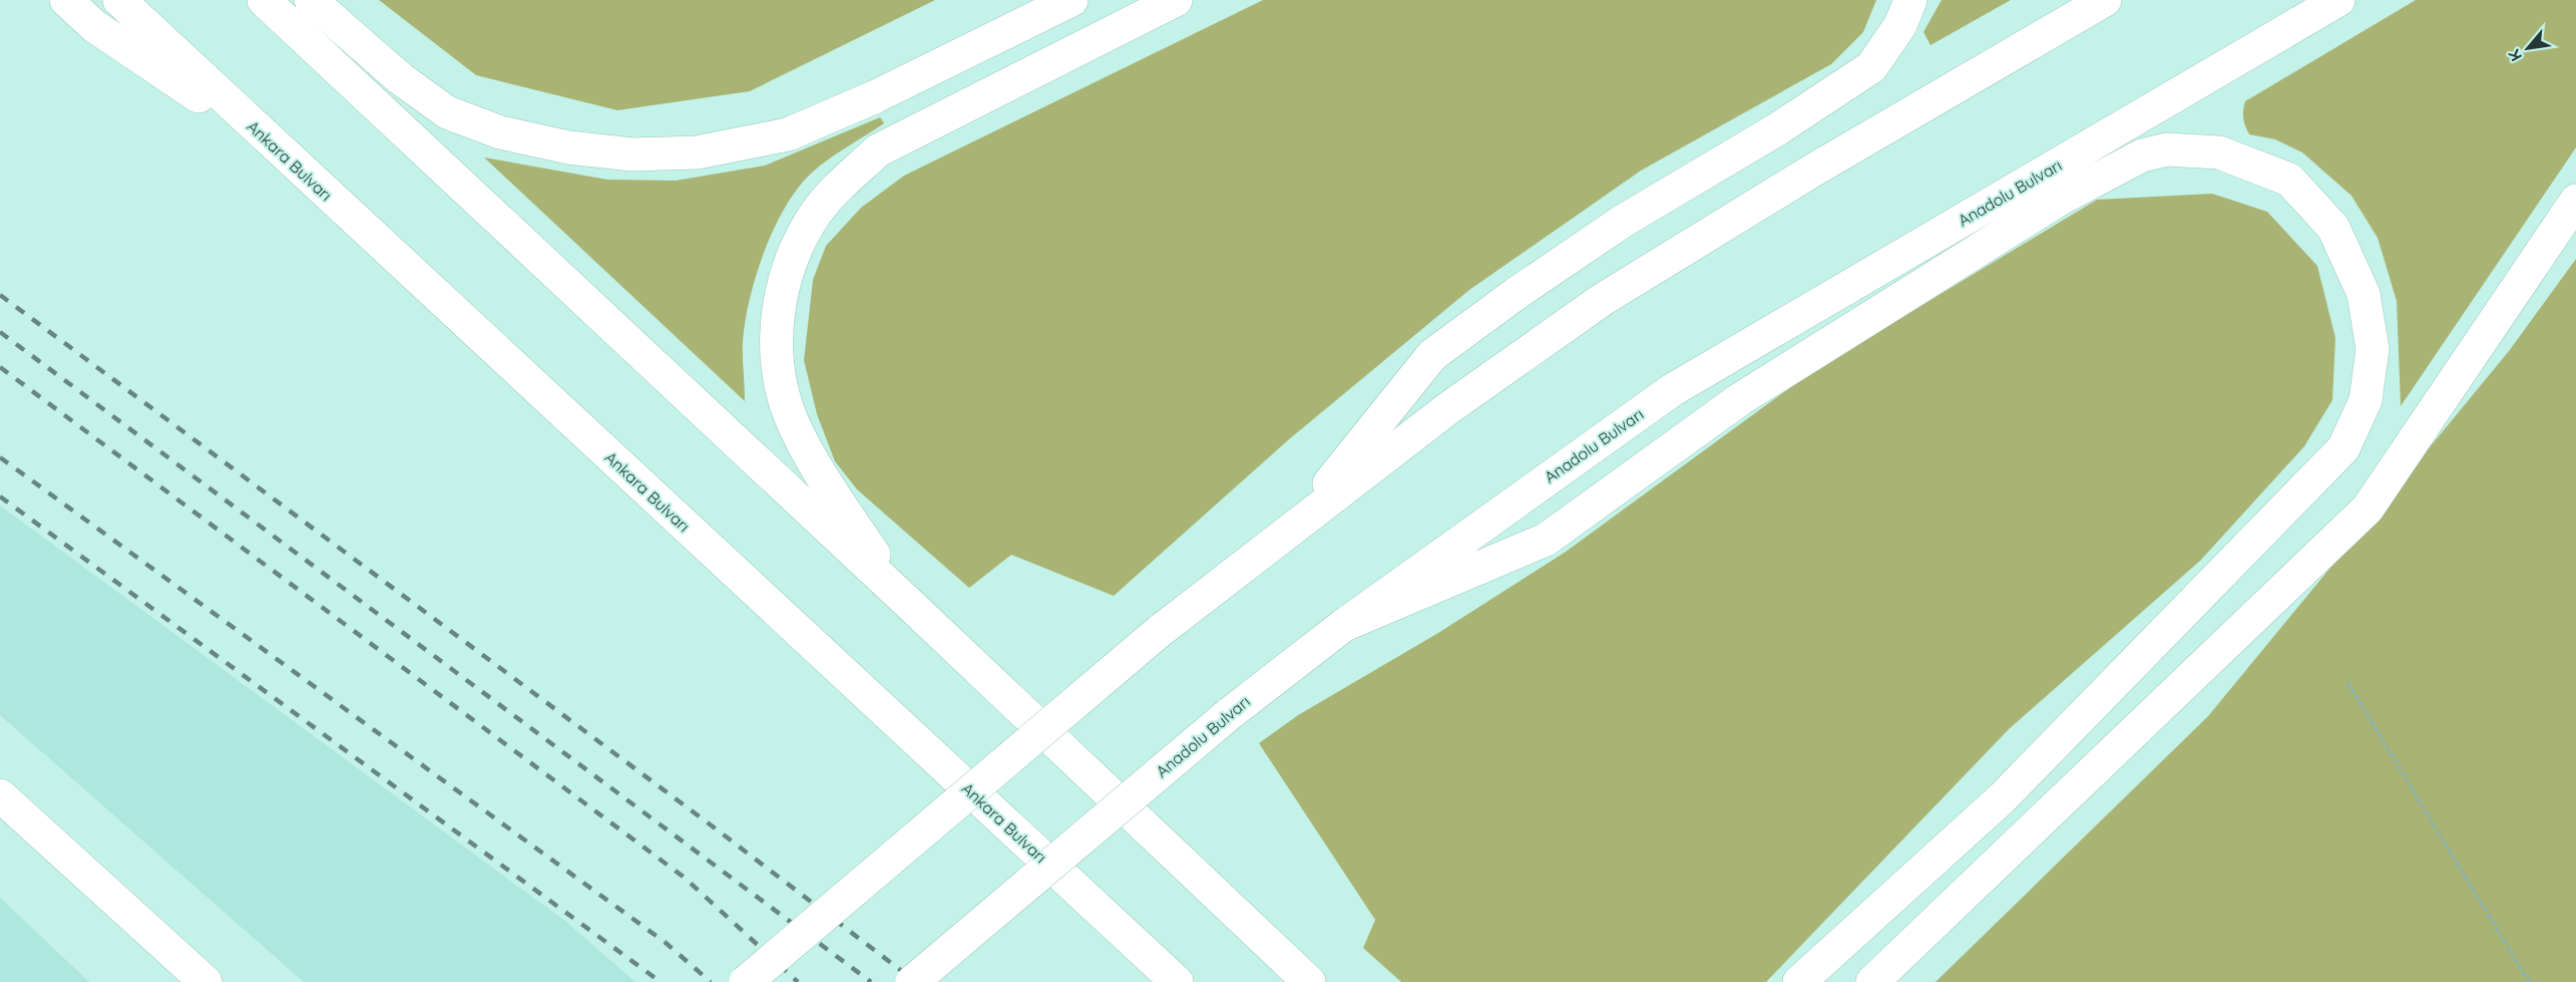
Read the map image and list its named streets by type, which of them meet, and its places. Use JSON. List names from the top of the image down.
{
  "streets": {
    "main road": ["Ankara Bulvarı", "Anadolu Bulvarı"]
  },
  "north": "bottom left"
}
